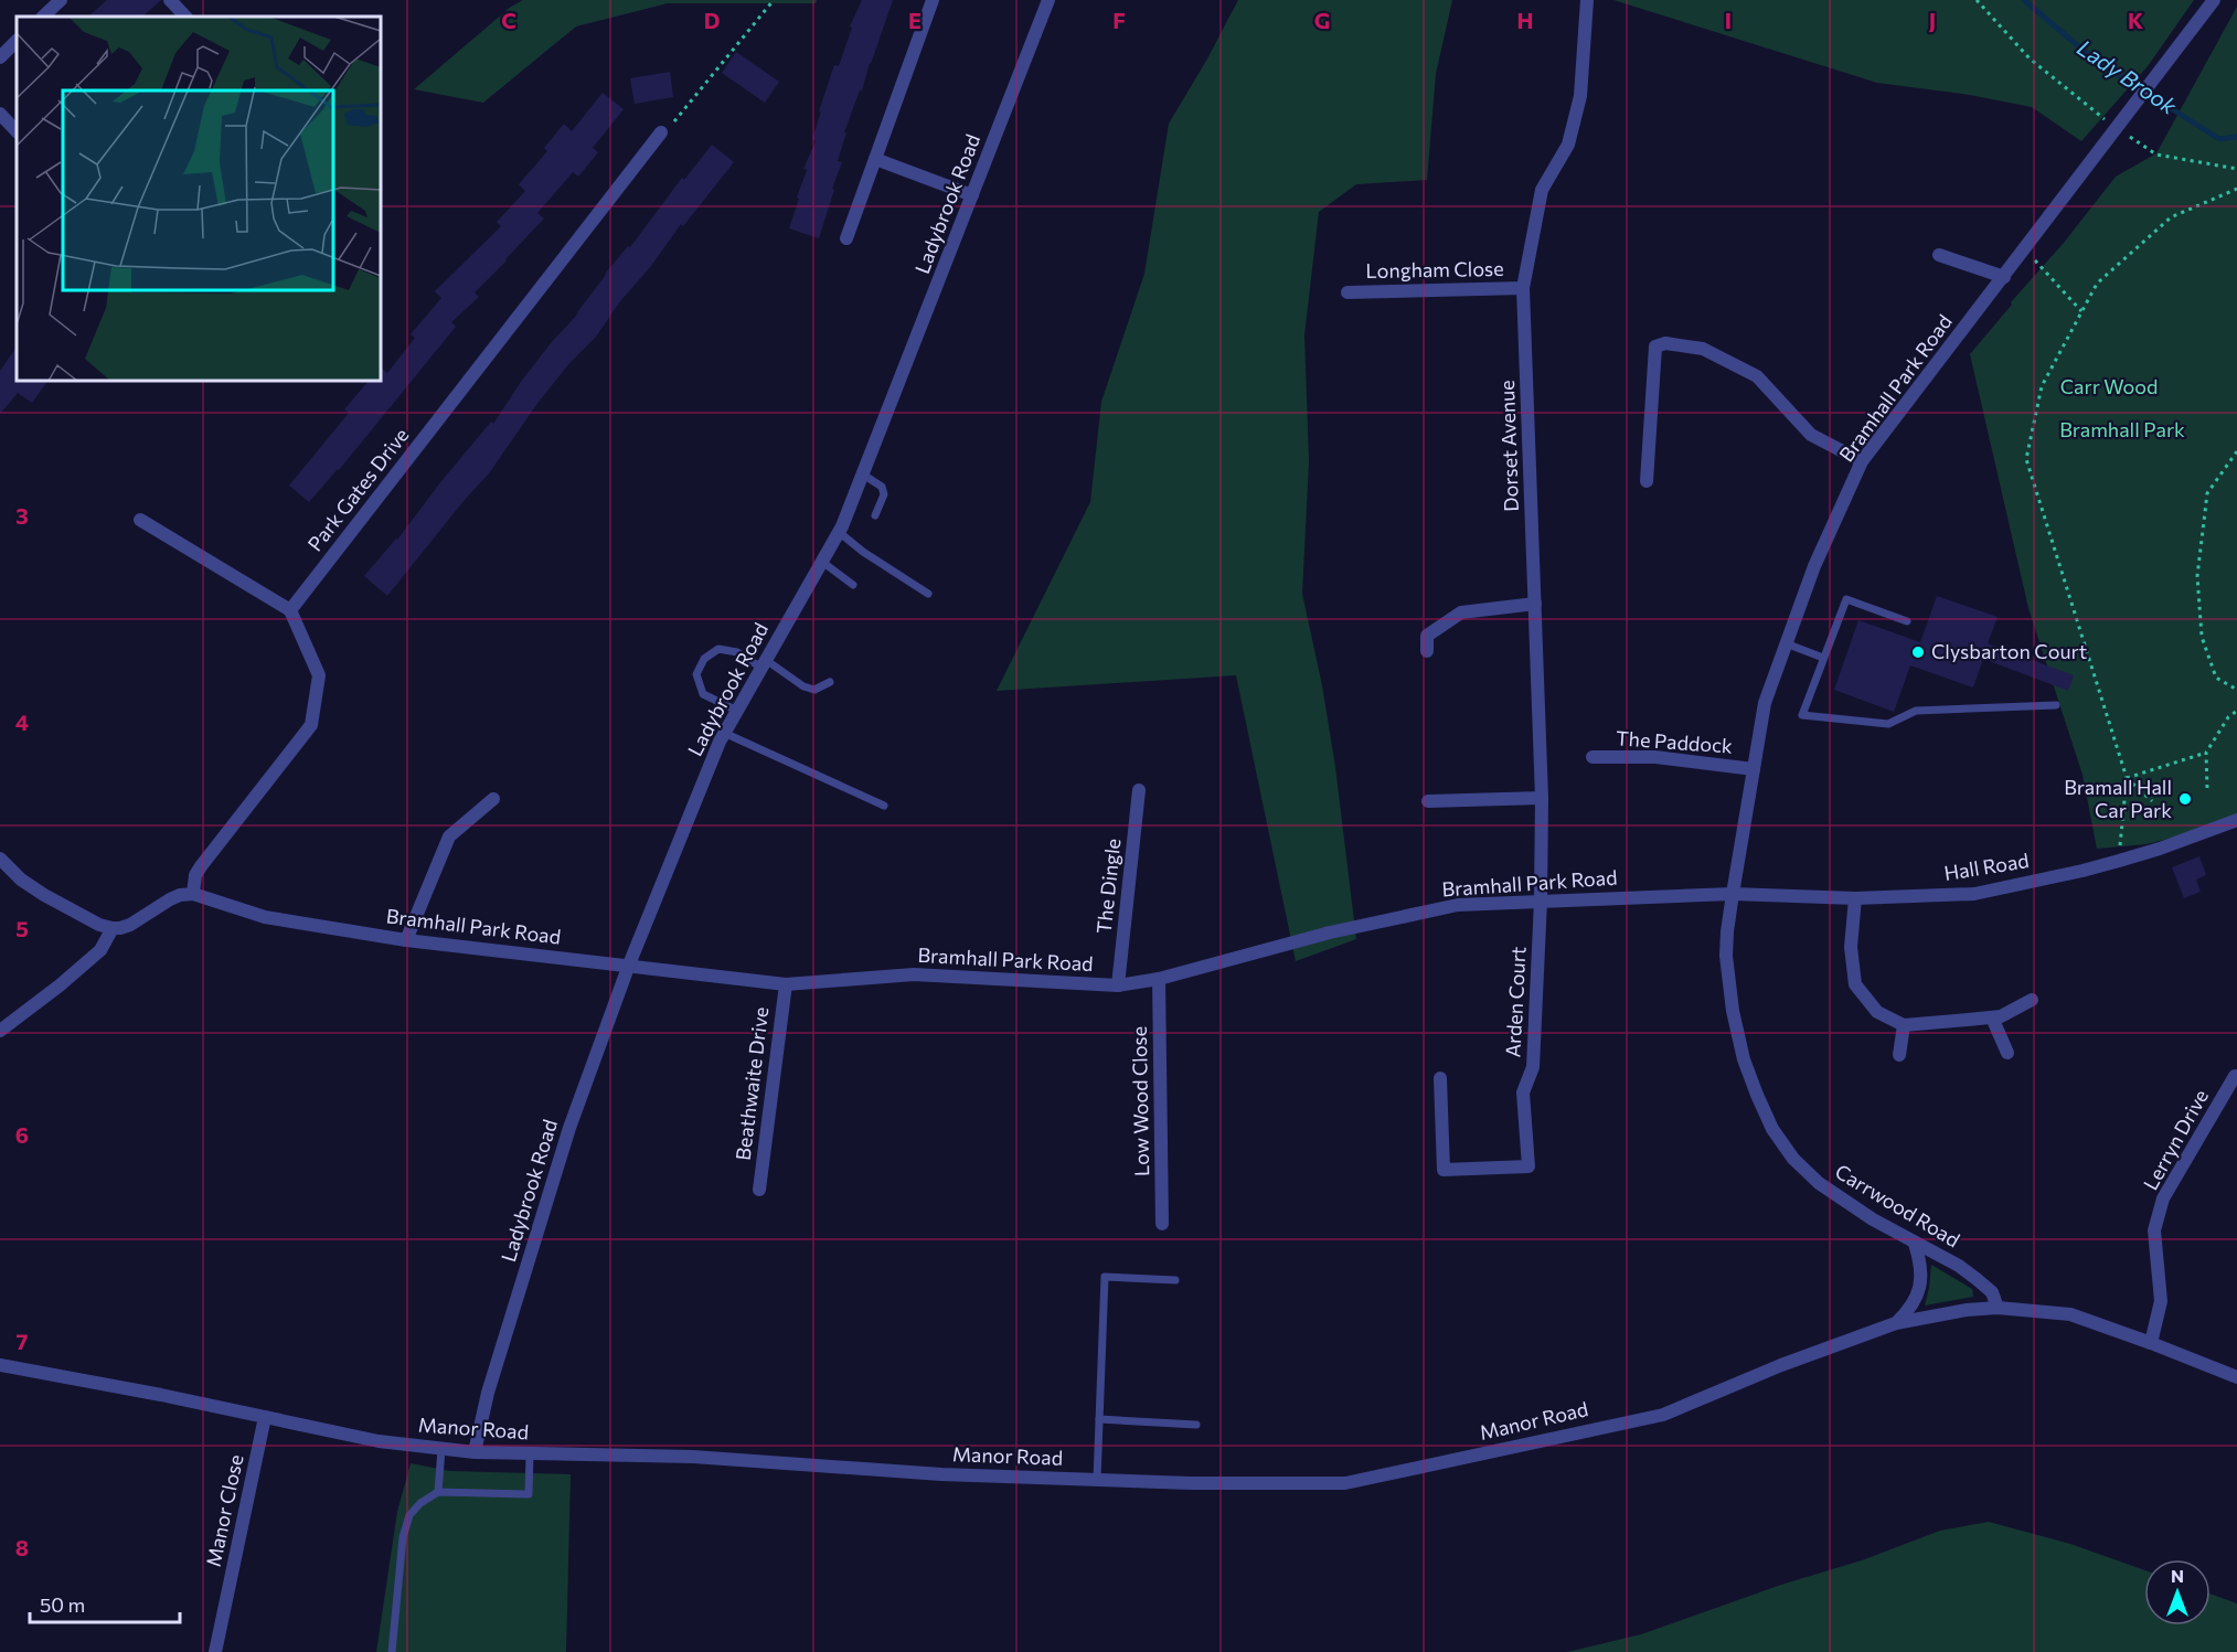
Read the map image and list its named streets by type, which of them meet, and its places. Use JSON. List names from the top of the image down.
{
  "streets": {
    "street": [
      "Ladybrook Road",
      "Longham Close",
      "Bramhall Park Road",
      "Dorset Avenue",
      "Park Gates Drive",
      "The Paddock",
      "Hall Road",
      "The Dingle",
      "Arden Court",
      "Beathwaite Drive",
      "Low Wood Close",
      "Lerryn Drive",
      "Carrwood Road",
      "Manor Road",
      "Manor Close"
    ]
  },
  "crossings": [
    ["Ladybrook Road", "Bramhall Park Road"],
    ["Ladybrook Road", "Manor Road"],
    ["Longham Close", "Dorset Avenue"],
    ["Bramhall Park Road", "Dorset Avenue"],
    ["Bramhall Park Road", "The Paddock"],
    ["Bramhall Park Road", "Hall Road"],
    ["Bramhall Park Road", "The Dingle"],
    ["Bramhall Park Road", "Arden Court"],
    ["Bramhall Park Road", "Beathwaite Drive"],
    ["Bramhall Park Road", "Low Wood Close"],
    ["Bramhall Park Road", "Carrwood Road"],
    ["Dorset Avenue", "Arden Court"],
    ["Hall Road", "Carrwood Road"],
    ["Carrwood Road", "Manor Road"],
    ["Manor Road", "Manor Close"]
  ],
  "water": ["Lady Brook"],
  "parks": ["Carr Wood", "Bramhall Park"],
  "places": ["Clysbarton Court", "Bramall Hall Car Park"],
  "scale_bar": "50 m",
  "north": "top",
  "grid": {
    "columns": [
      "C",
      "D",
      "E",
      "F",
      "G",
      "H",
      "I",
      "J",
      "K"
    ],
    "rows": [
      "3",
      "4",
      "5",
      "6",
      "7",
      "8"
    ]
  }
}
